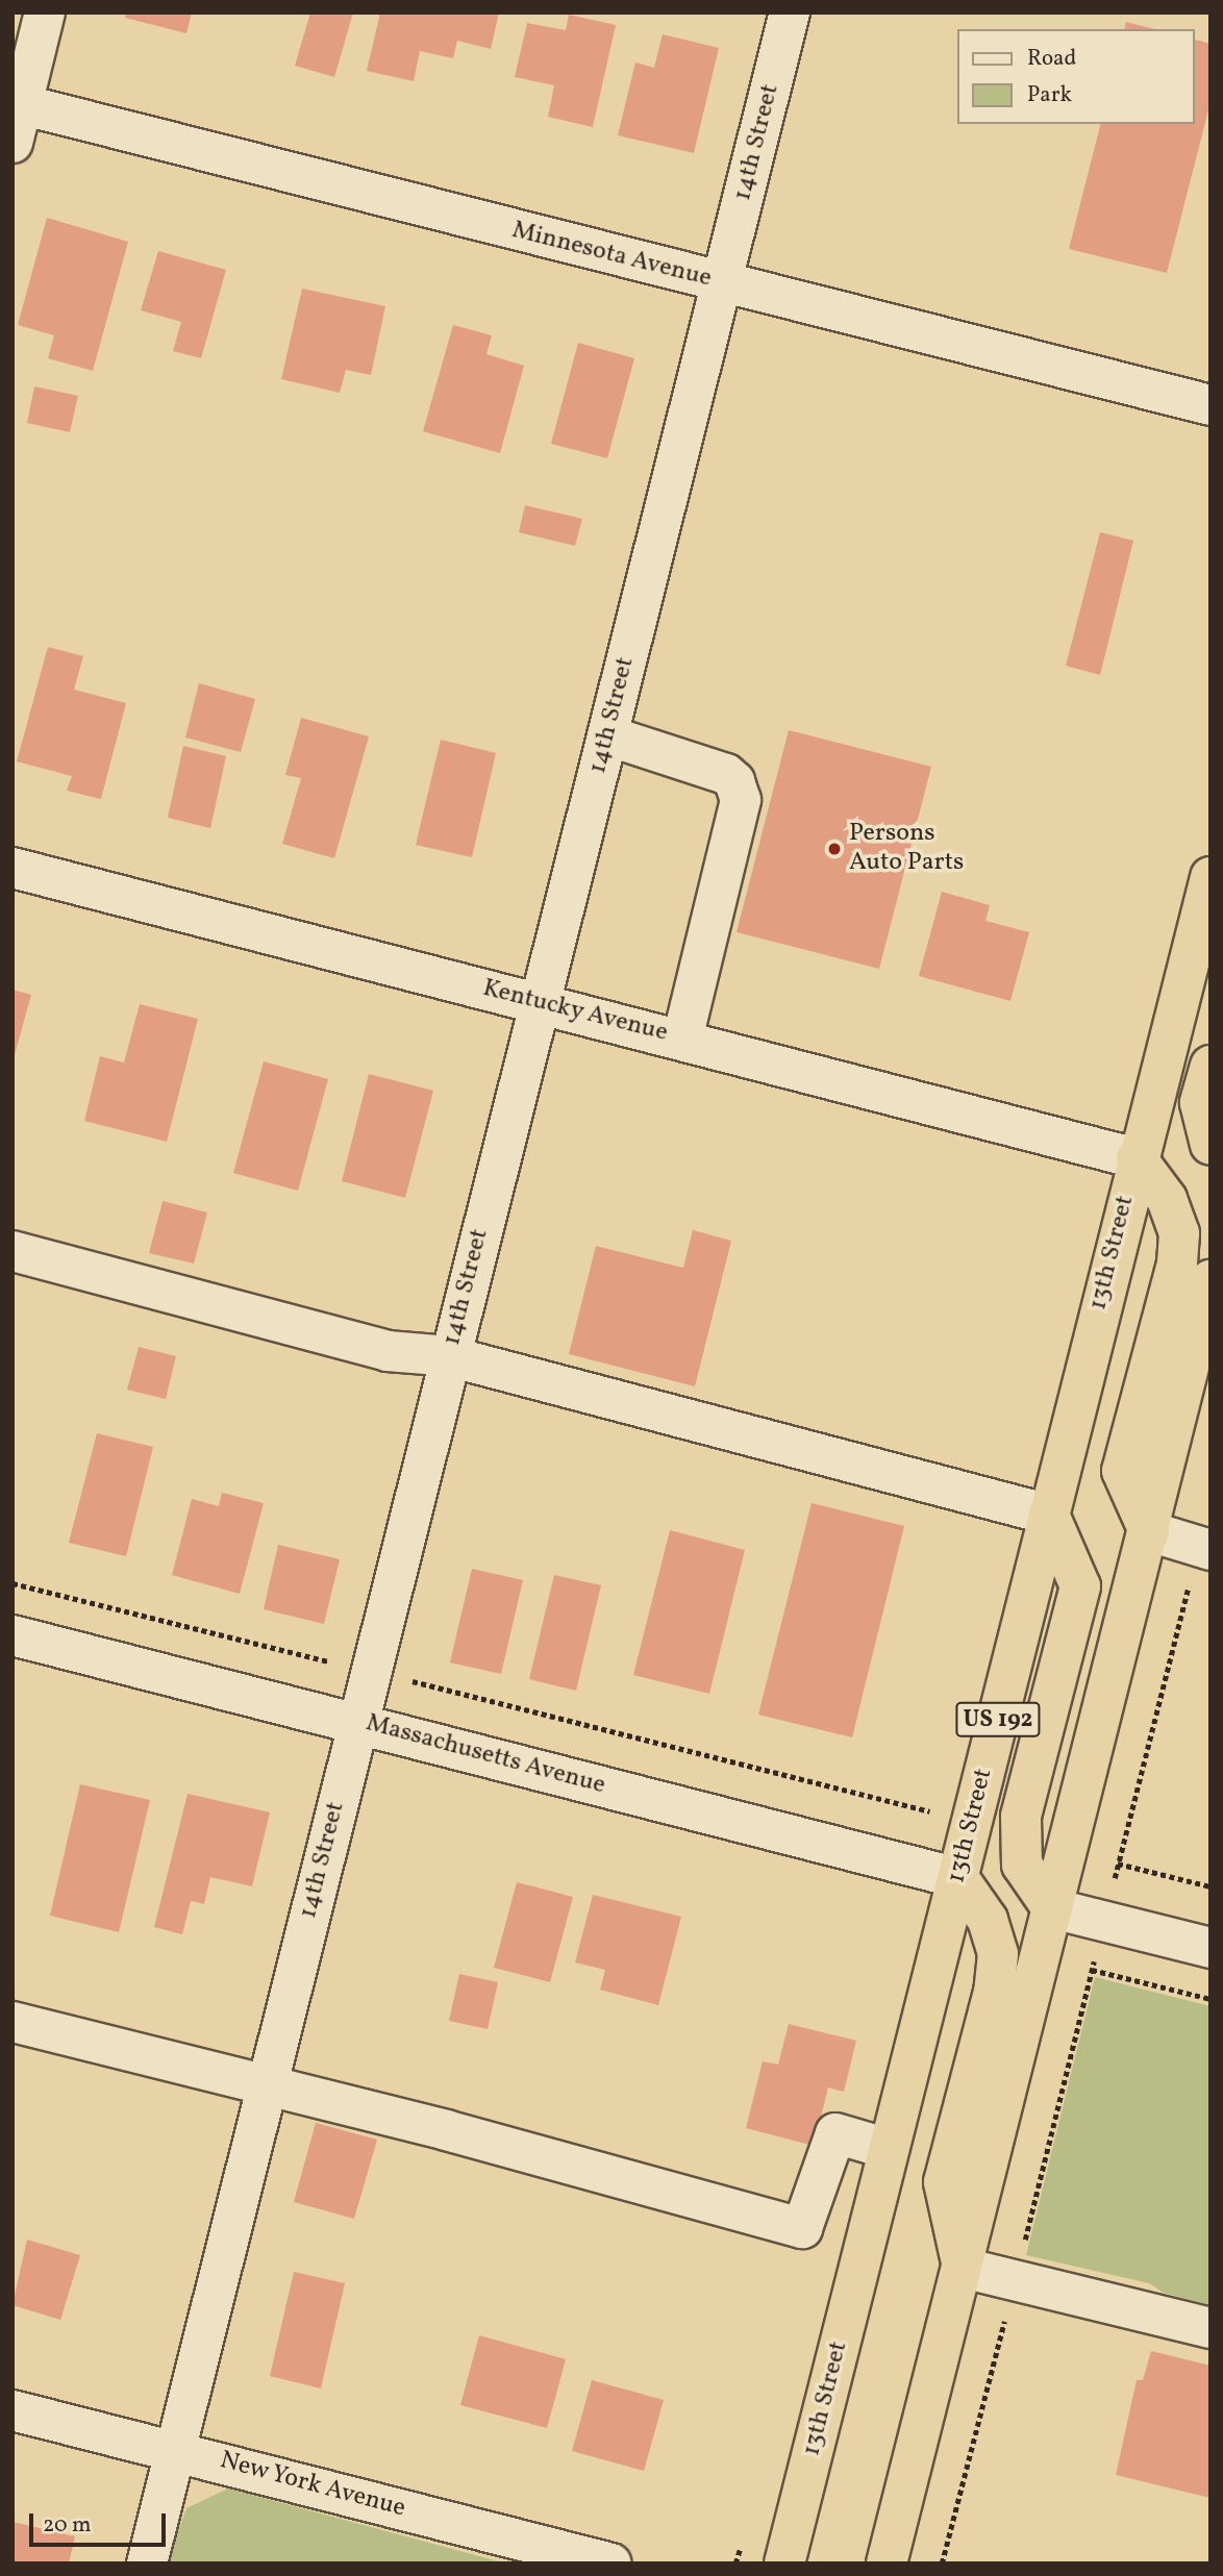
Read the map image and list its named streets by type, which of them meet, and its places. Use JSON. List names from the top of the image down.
{
  "streets": {
    "highway": ["13th Street", "US 192"],
    "street": [
      "14th Street",
      "Minnesota Avenue",
      "Kentucky Avenue",
      "Massachusetts Avenue",
      "New York Avenue"
    ]
  },
  "crossings": [
    ["14th Street", "Minnesota Avenue"],
    ["14th Street", "Kentucky Avenue"],
    ["14th Street", "Massachusetts Avenue"],
    ["14th Street", "New York Avenue"],
    ["Kentucky Avenue", "13th Street"],
    ["13th Street", "Massachusetts Avenue"]
  ],
  "places": ["Persons Auto Parts"],
  "legend": ["Road", "Park"],
  "scale_bar": "20 m"
}
